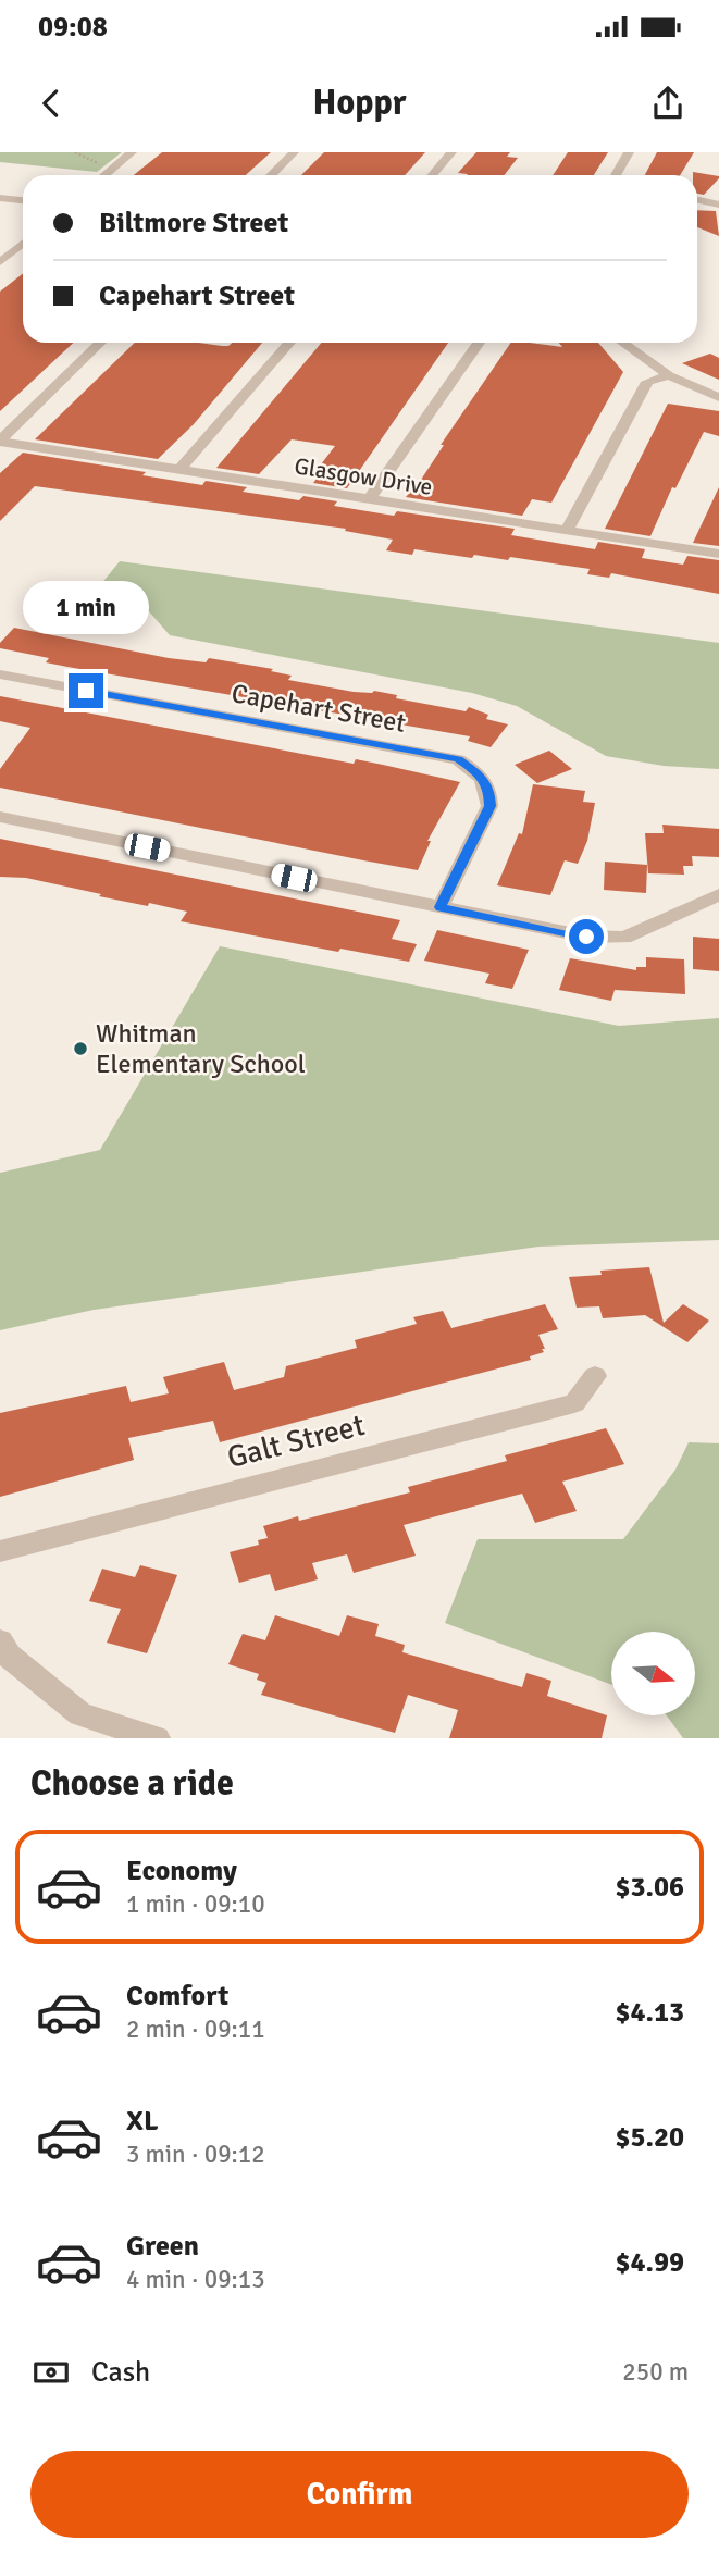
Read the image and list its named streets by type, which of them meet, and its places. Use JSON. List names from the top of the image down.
{
  "streets": {
    "street": ["Glasgow Drive", "Capehart Street", "Galt Street"]
  },
  "places": ["Whitman Elementary School"],
  "north": "right",
  "page": {
    "status": "09:08",
    "header": "Hoppr",
    "banner": ["Biltmore Street", "Capehart Street"],
    "bubble": "1 min",
    "heading": "Choose a ride",
    "list": [
      {
        "name": "Economy",
        "note": "1 min · 09:10",
        "value": "$3.06"
      },
      {
        "name": "Comfort",
        "note": "2 min · 09:11",
        "value": "$4.13"
      },
      {
        "name": "XL",
        "note": "3 min · 09:12",
        "value": "$5.20"
      },
      {
        "name": "Green",
        "note": "4 min · 09:13",
        "value": "$4.99"
      }
    ],
    "pay": ["Cash", "250 m"],
    "buttons": "Confirm"
  }
}
